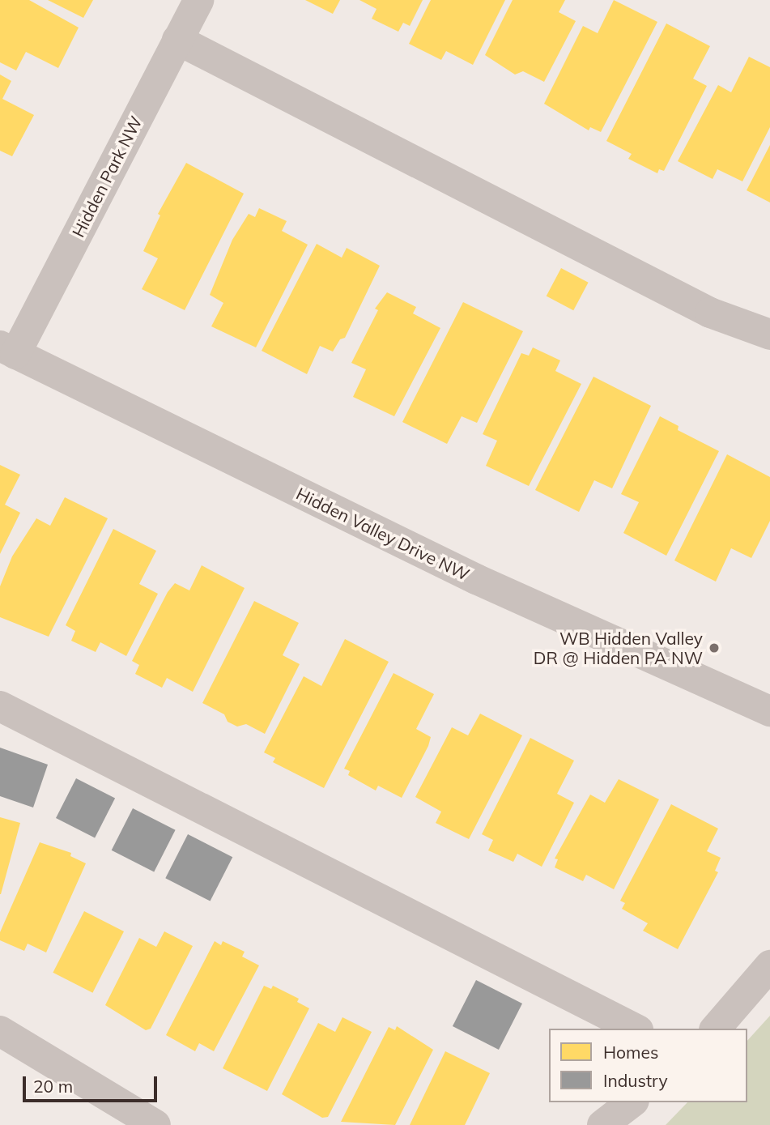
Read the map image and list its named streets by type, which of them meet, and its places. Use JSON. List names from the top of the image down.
{
  "streets": {
    "street": ["Hidden Park NW", "Hidden Valley Drive NW"]
  },
  "crossings": [
    ["Hidden Park NW", "Hidden Valley Drive NW"]
  ],
  "places": ["WB Hidden Valley DR @ Hidden PA NW"],
  "legend": ["Homes", "Industry"],
  "scale_bar": "20 m"
}
